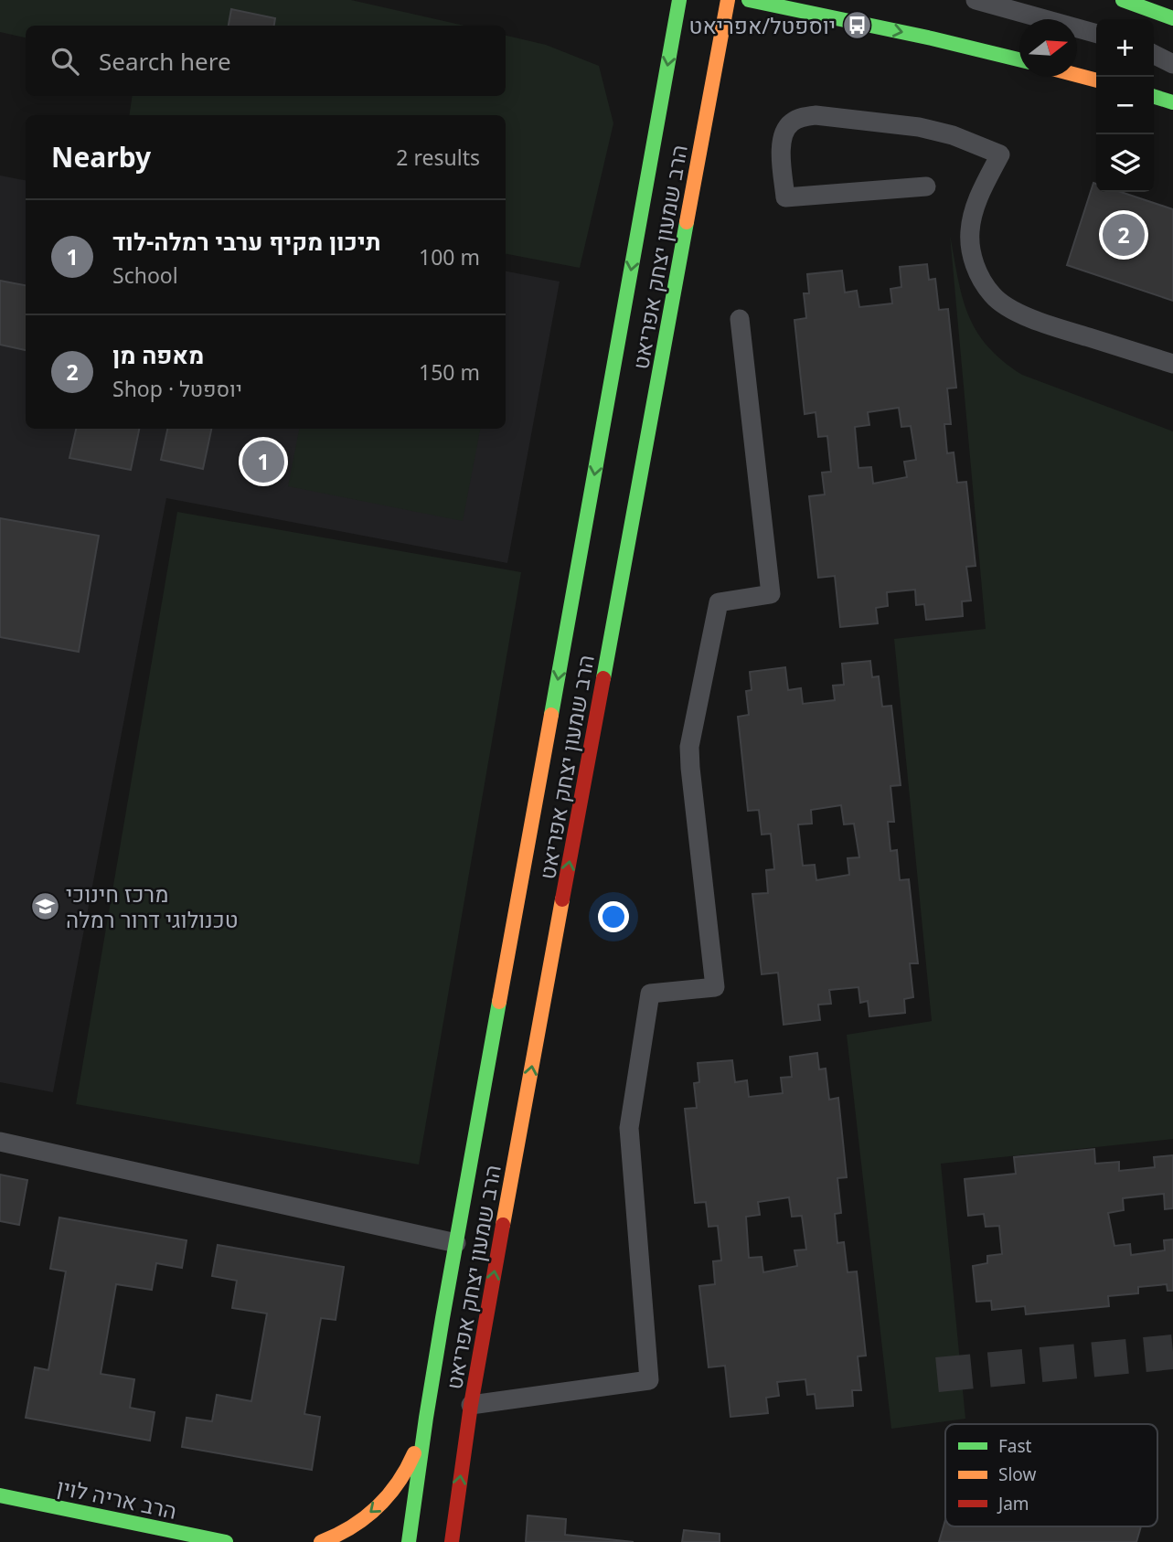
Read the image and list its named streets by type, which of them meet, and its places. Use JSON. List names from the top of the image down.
{
  "streets": {
    "street": ["הרב שמעון יצחק אפריאט", "הרב אריה לוין"]
  },
  "places": {
    "bus stop": ["יוספטל/אפריאט"],
    "school or university": ["מרכז חינוכי טכנולוגי דרור רמלה"]
  },
  "legend": ["Fast", "Slow", "Jam"],
  "north": "right",
  "page": {
    "map_buttons": ["+", "−"],
    "search": "Search here",
    "heading": ["Nearby", "2 results"],
    "list": [
      {
        "mark": "1",
        "name": "תיכון מקיף ערבי רמלה-לוד",
        "note": "School",
        "value": "100 m"
      },
      {
        "mark": "2",
        "name": "מאפה מן",
        "note": "Shop · יוספטל",
        "value": "150 m"
      }
    ],
    "pins": ["2", "1"]
  }
}
